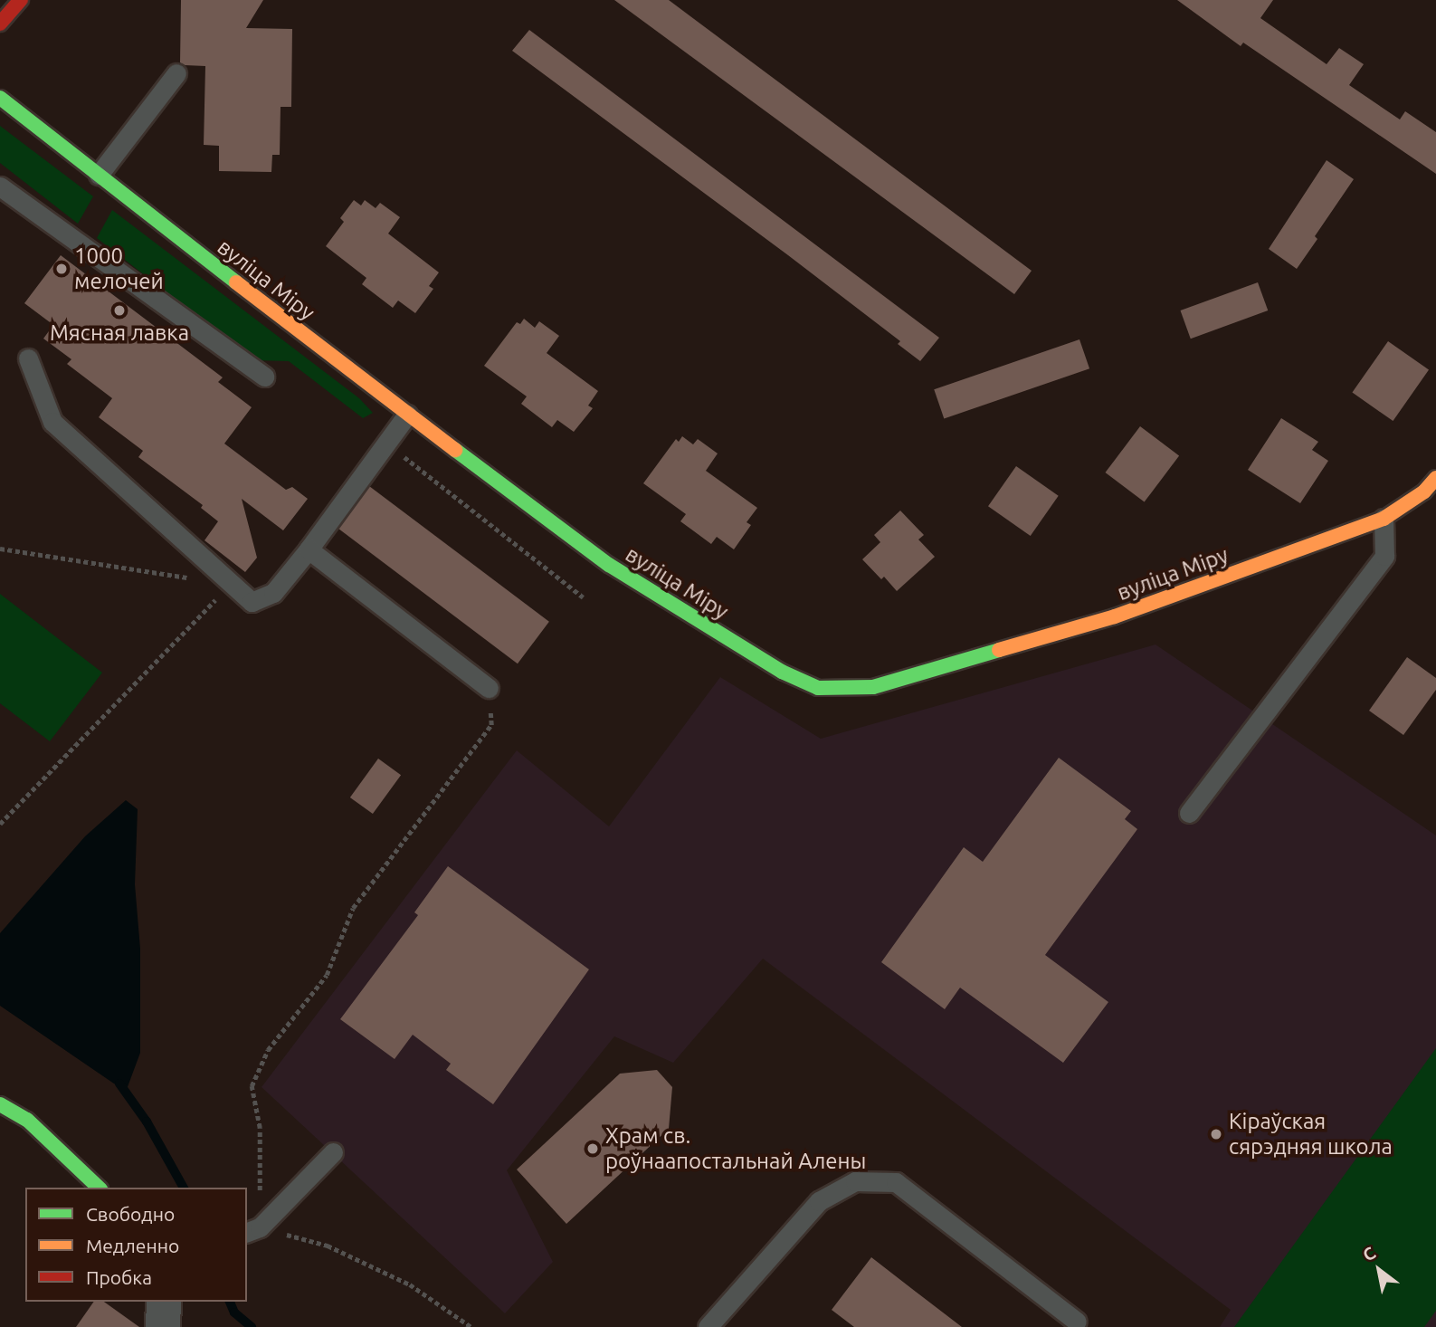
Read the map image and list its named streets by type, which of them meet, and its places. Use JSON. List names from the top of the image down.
{
  "streets": {
    "street": ["вуліца Міру"]
  },
  "places": [
    "1000 мелочей",
    "Мясная лавка",
    "Кіраўская сярэдняя школа",
    "Храм св. роўнаапостальнай Алены"
  ],
  "legend": ["Свободно", "Медленно", "Пробка"],
  "north": "top left"
}
